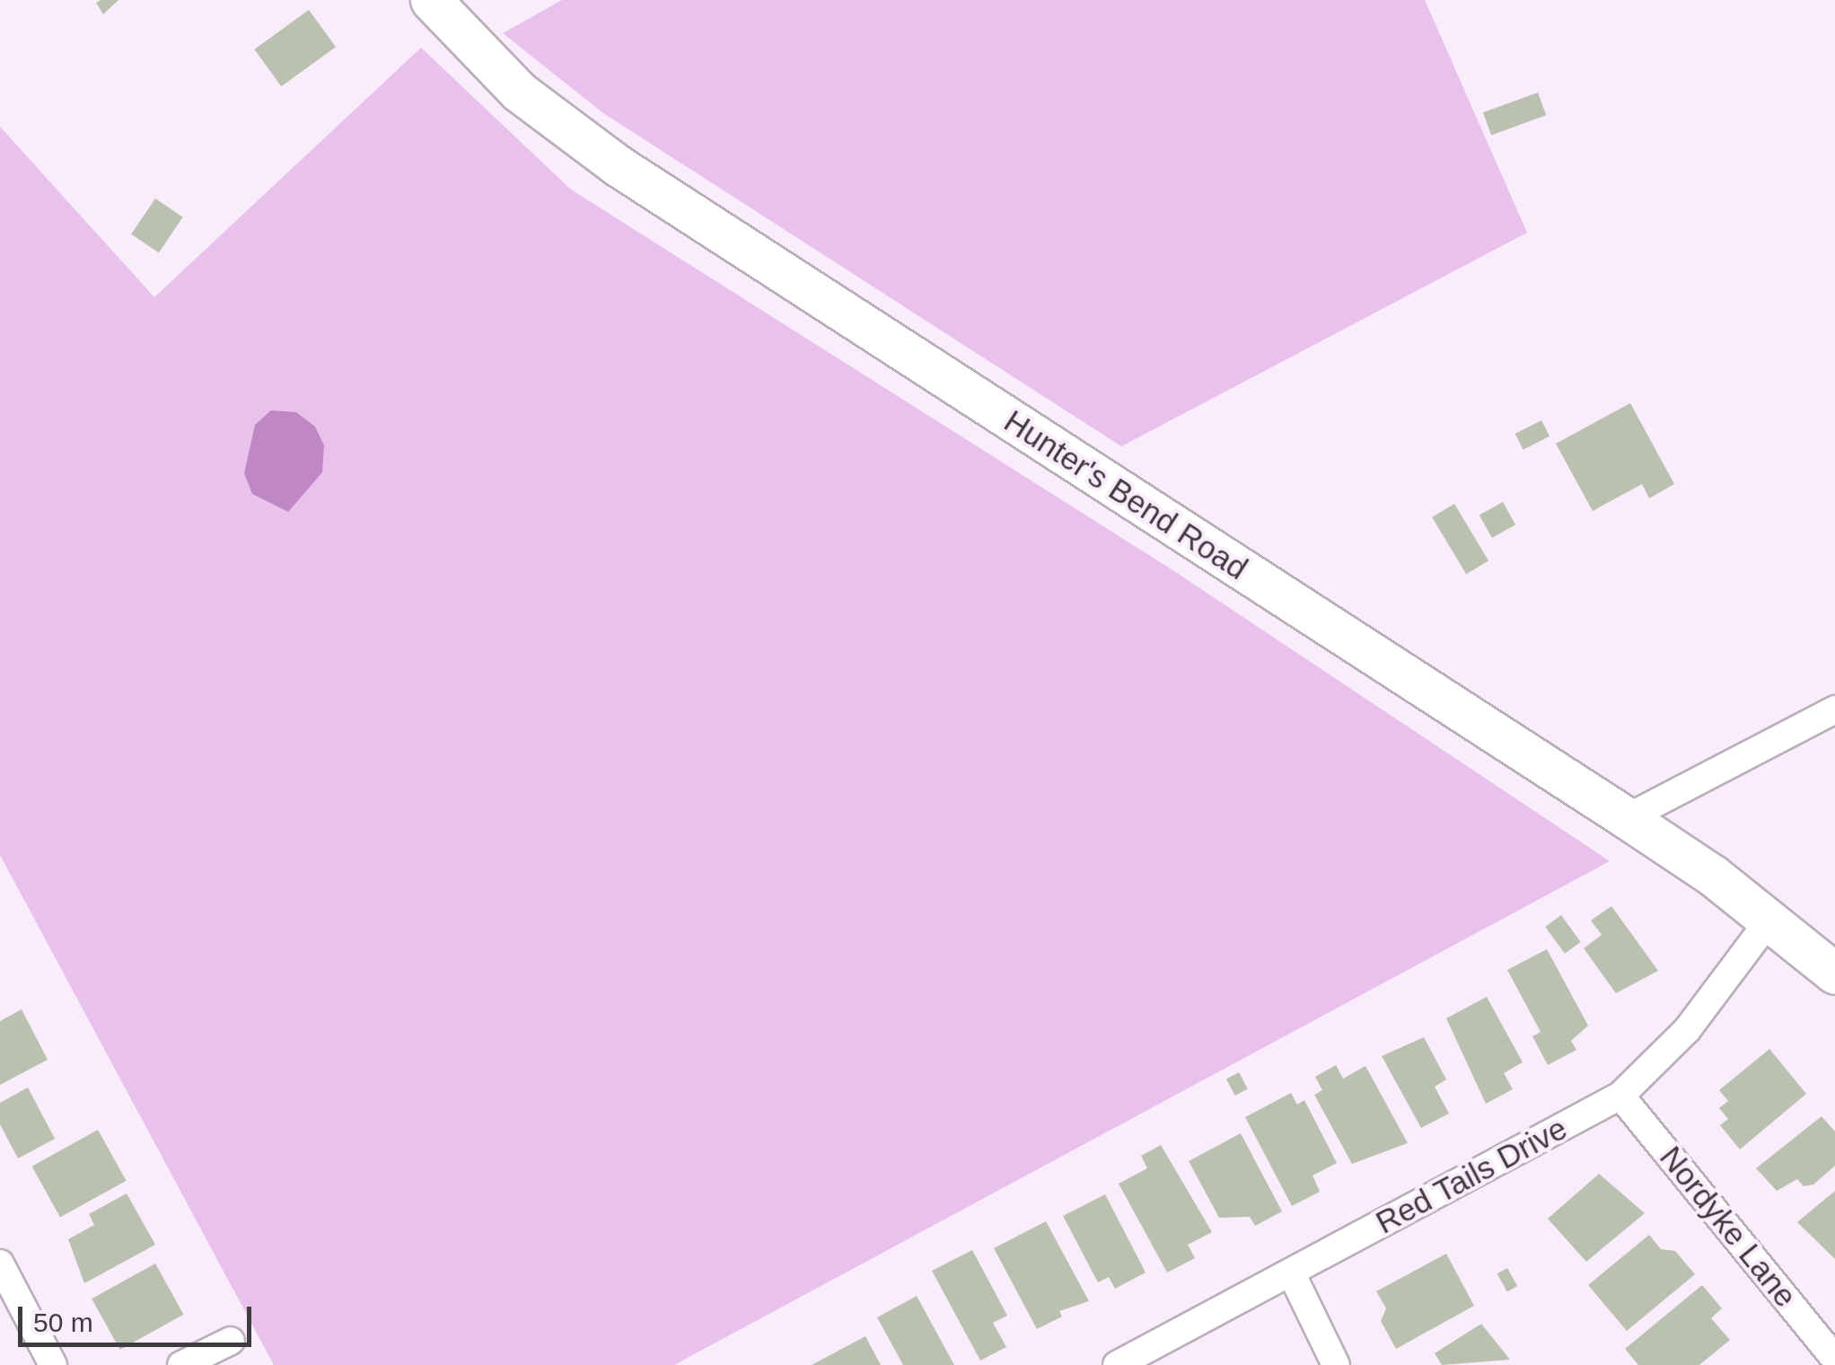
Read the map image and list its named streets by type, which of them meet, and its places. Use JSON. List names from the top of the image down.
{
  "streets": {
    "street": ["Hunter's Bend Road", "Red Tails Drive", "Nordyke Lane"]
  },
  "crossings": [
    ["Hunter's Bend Road", "Red Tails Drive"],
    ["Red Tails Drive", "Nordyke Lane"]
  ],
  "scale_bar": "50 m"
}
